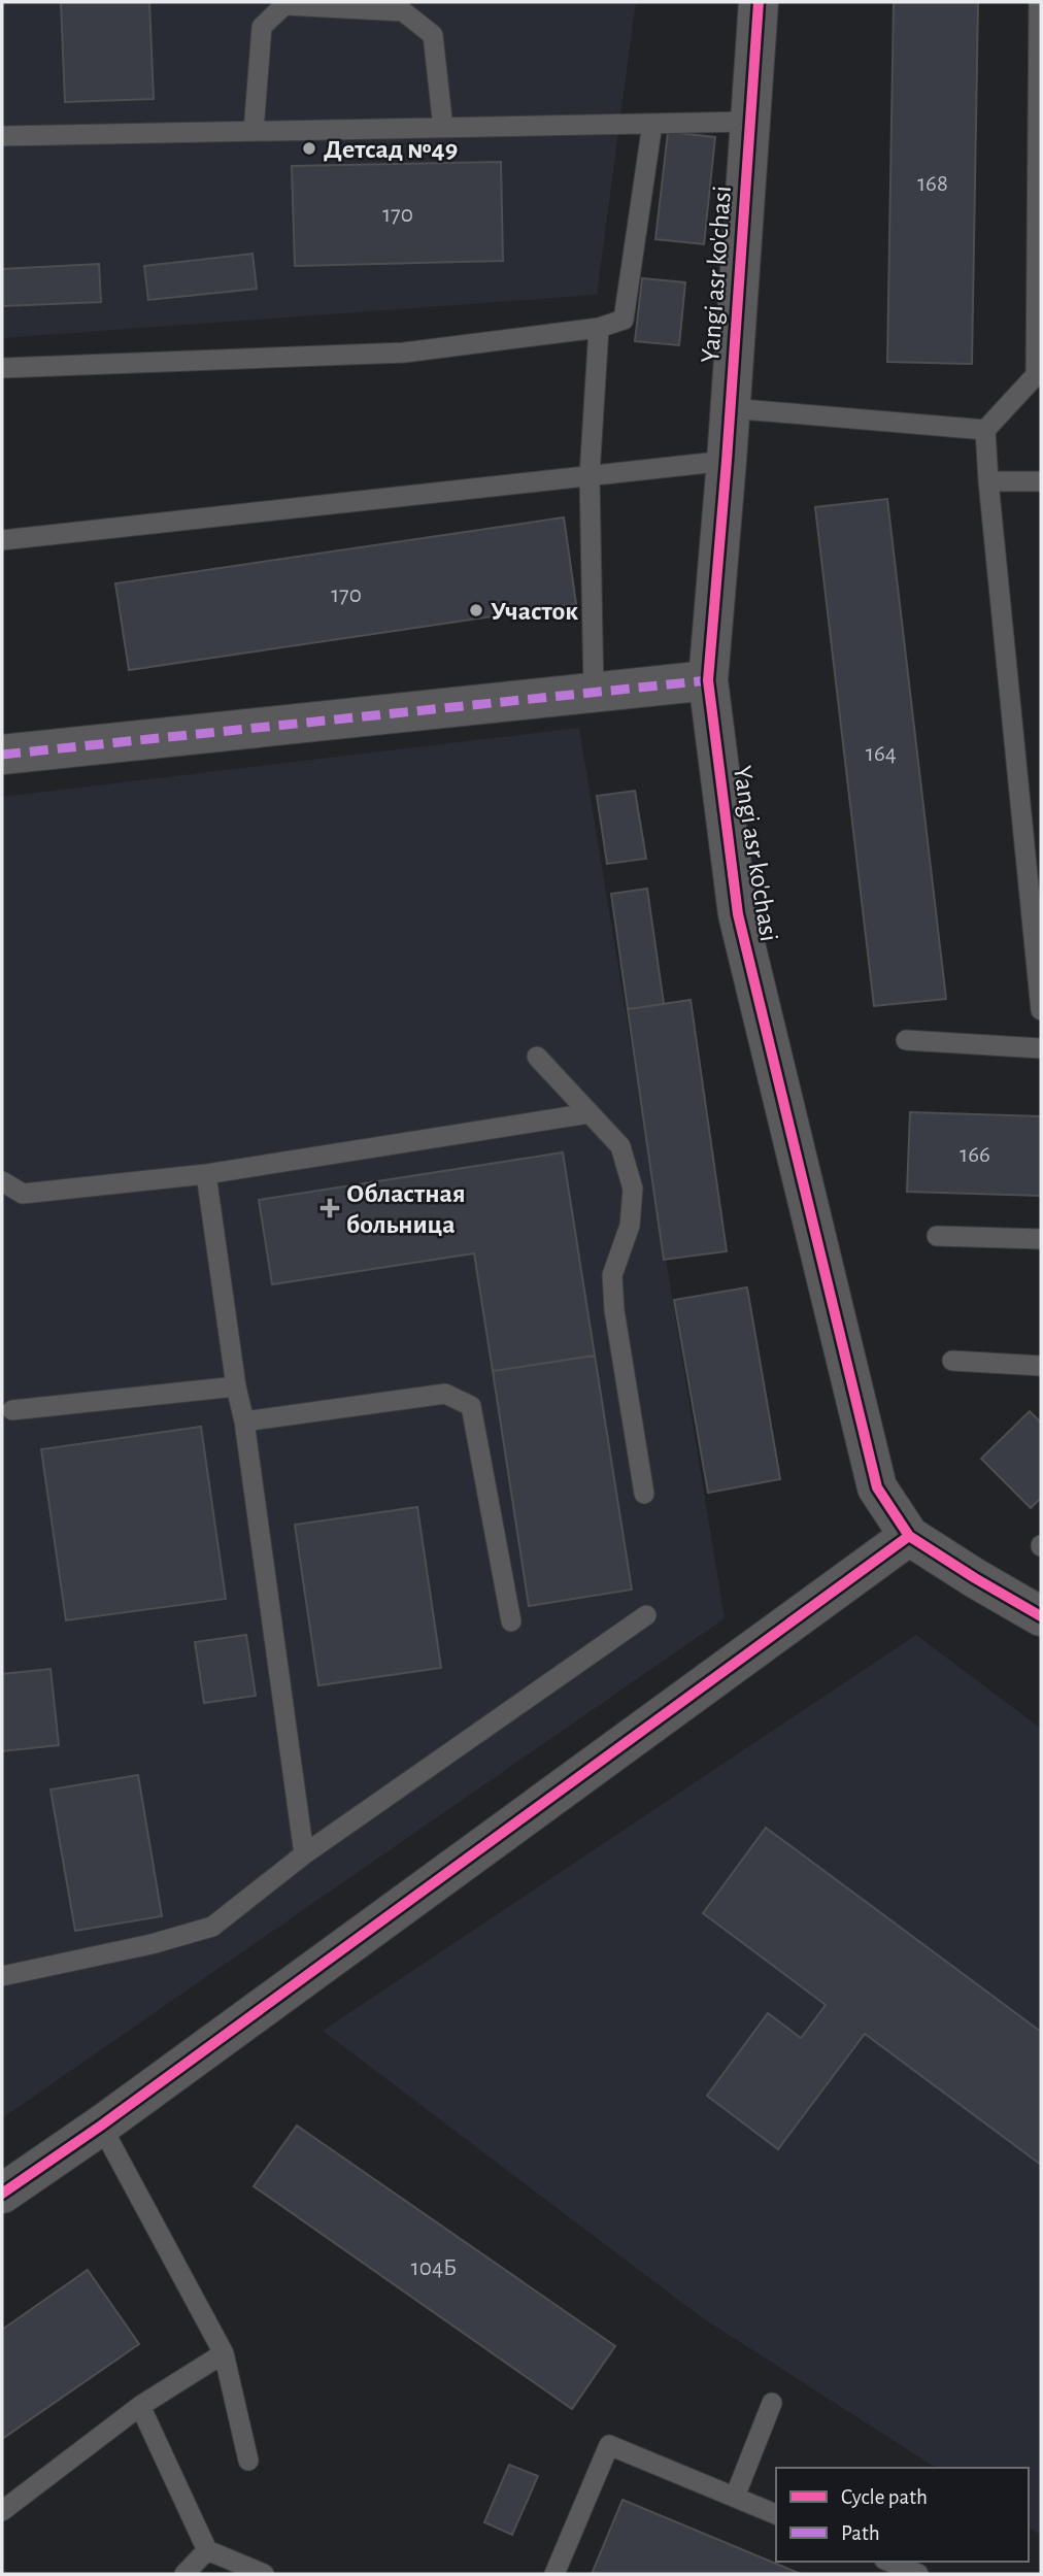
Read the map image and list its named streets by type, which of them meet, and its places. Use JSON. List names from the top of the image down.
{
  "streets": {
    "street": ["Yangi asr ko'chasi"]
  },
  "places": {
    "other": ["Детсад №49", "Участок"],
    "health": ["Областная больница"]
  },
  "house_numbers": [
    "168",
    "170",
    "170",
    "164",
    "166",
    "104Б"
  ],
  "legend": ["Cycle path", "Path"]
}
